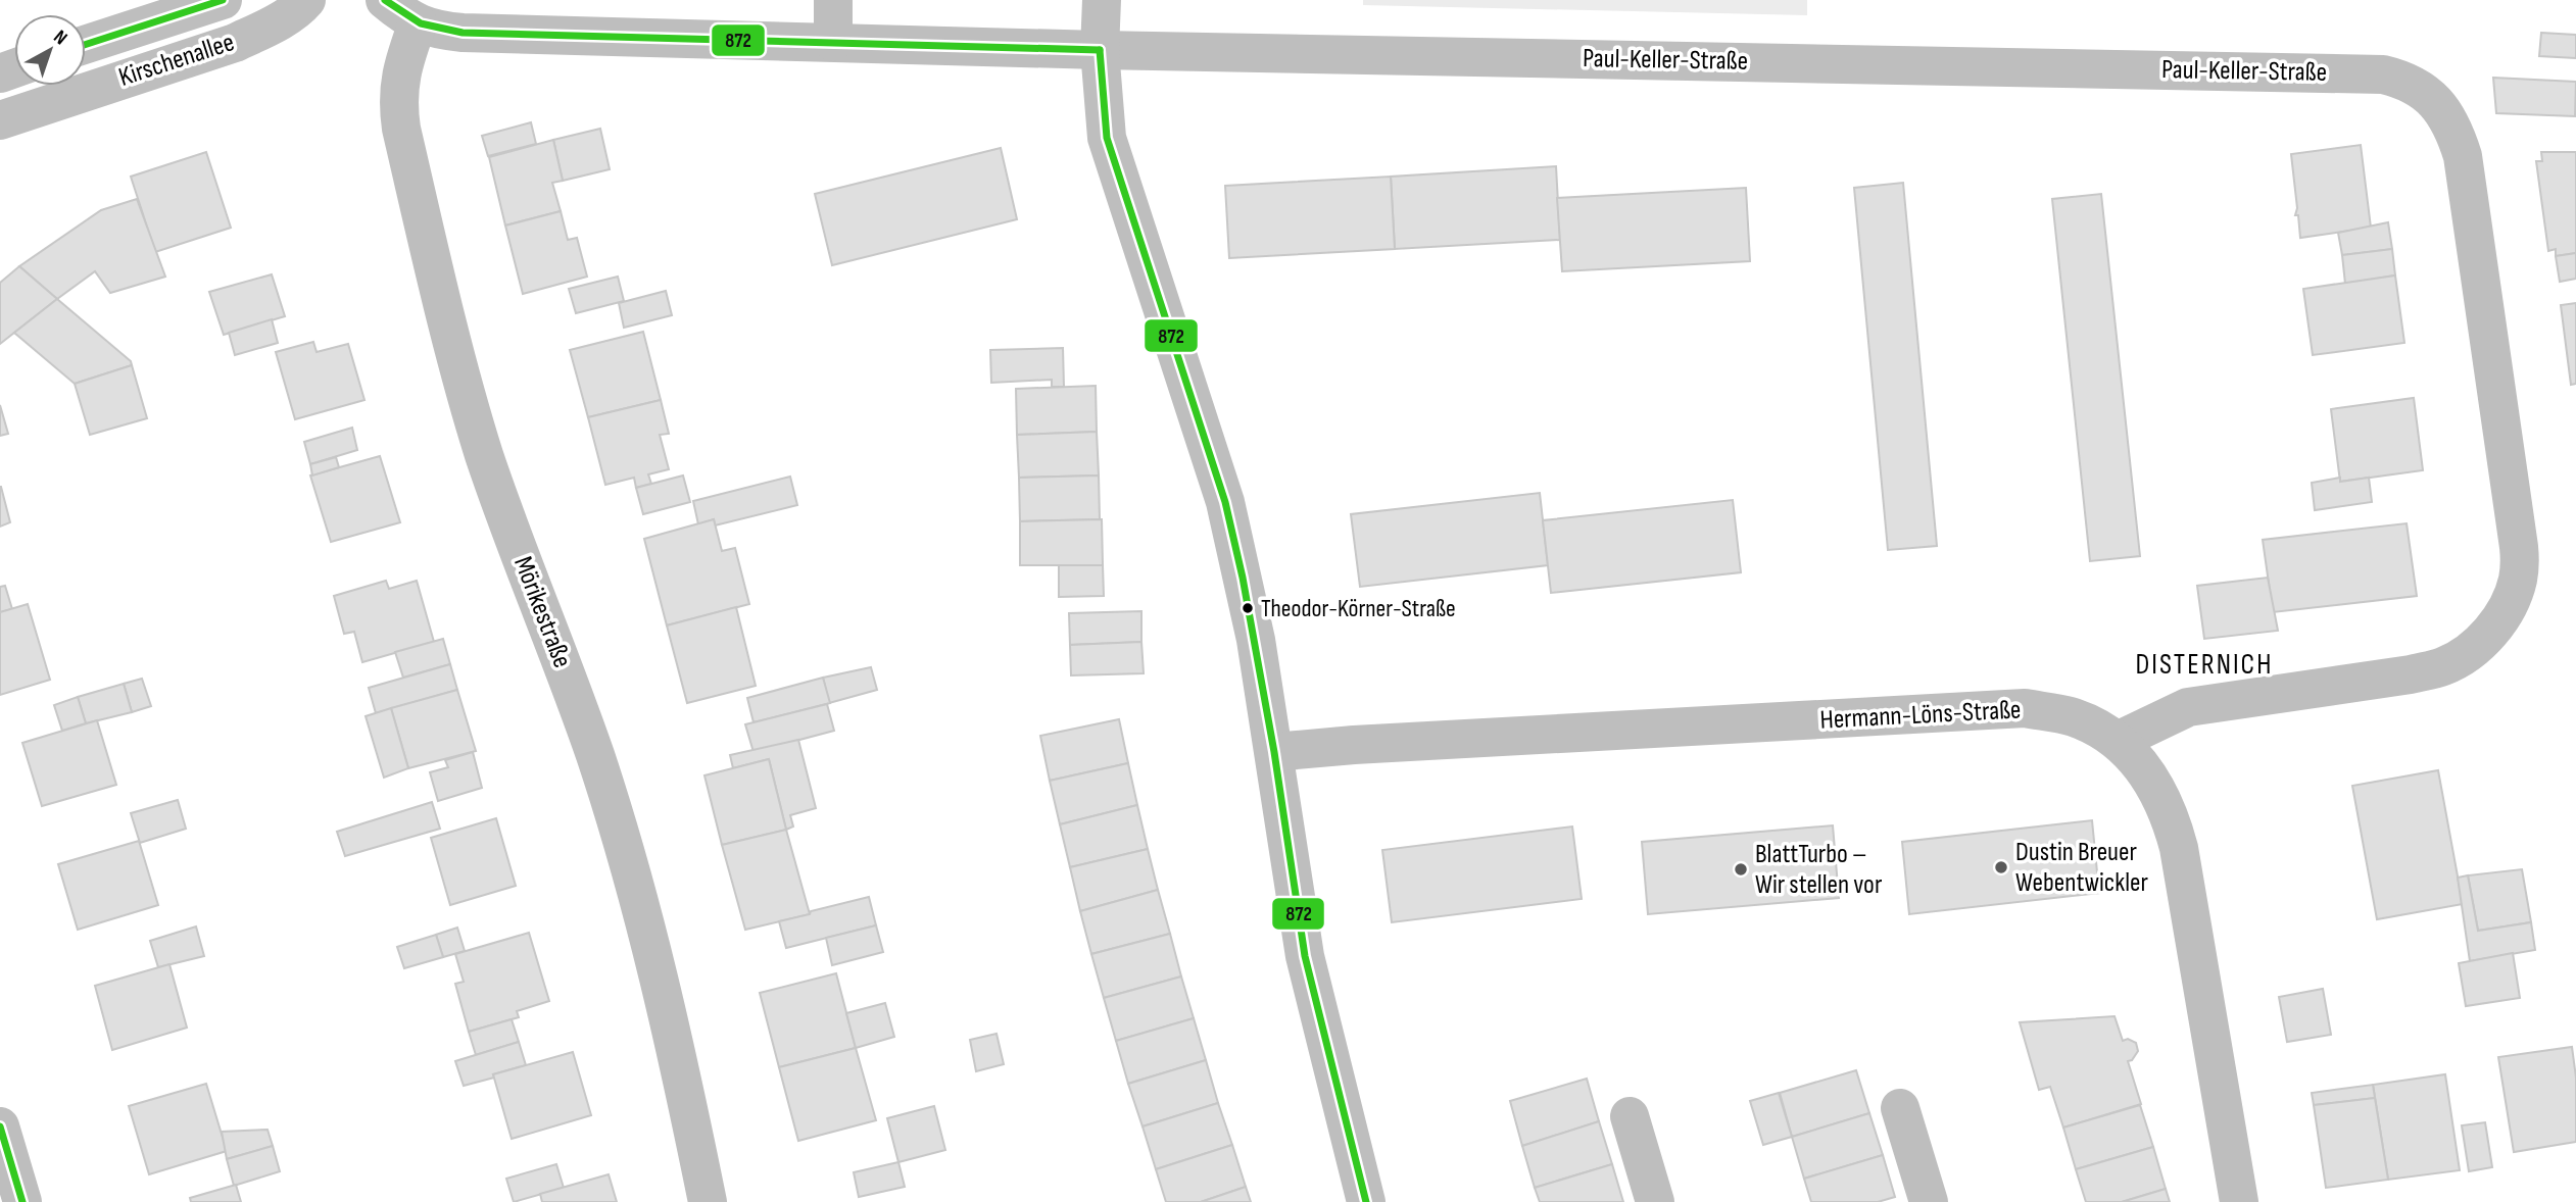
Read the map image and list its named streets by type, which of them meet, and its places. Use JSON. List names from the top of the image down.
{
  "streets": {
    "street": [
      "Kirschenallee",
      "Paul-Keller-Straße",
      "Mörikestraße",
      "Hermann-Löns-Straße"
    ]
  },
  "crossings": [
    ["Paul-Keller-Straße", "Mörikestraße"],
    ["Paul-Keller-Straße", "Hermann-Löns-Straße"]
  ],
  "districts": ["DISTERNICH"],
  "places": ["Theodor-Körner-Straße", "Dustin Breuer Webentwickler", "BlattTurbo – Wir stellen vor"],
  "lines": ["transit line 872"],
  "north": "top right"
}
